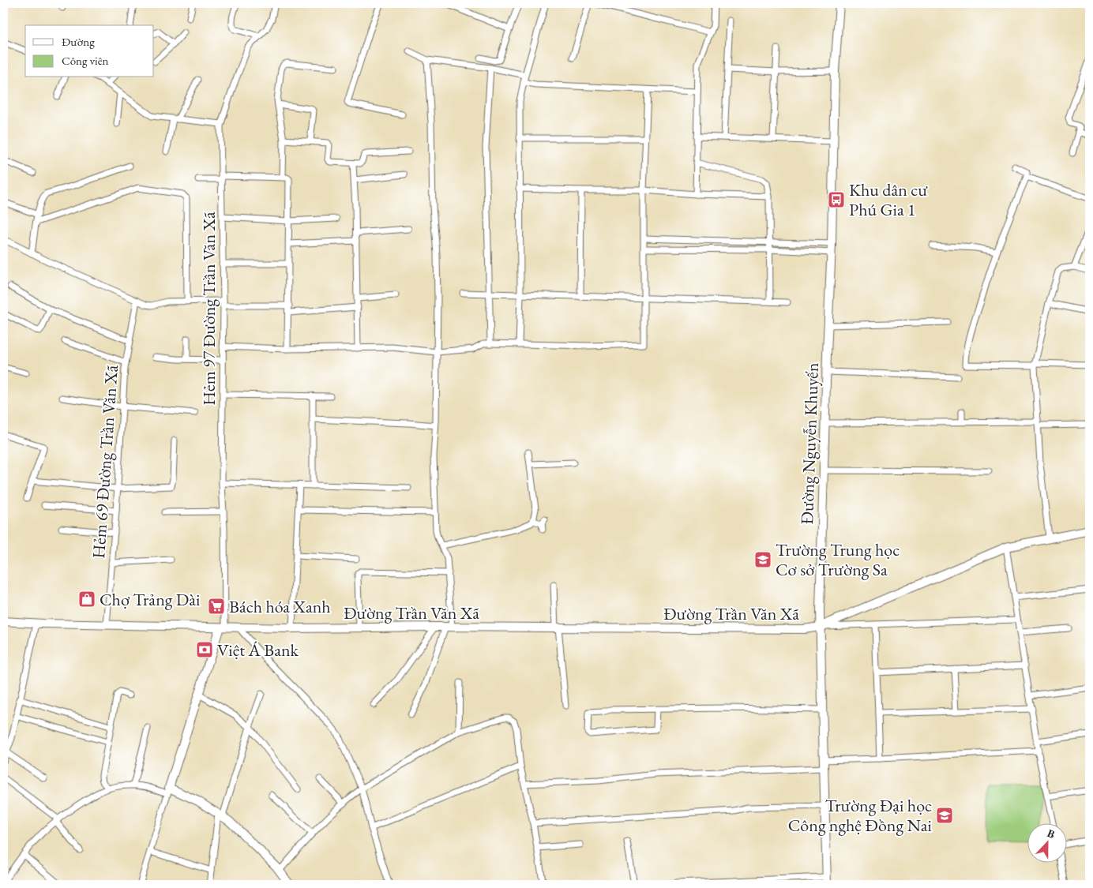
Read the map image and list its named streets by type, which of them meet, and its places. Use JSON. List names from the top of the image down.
{
  "streets": {
    "street": [
      "Hẻm 97 Đường Trần Văn Xã",
      "Đường Nguyễn Khuyến",
      "Hẻm 69 Đường Trần Văn Xã",
      "Đường Trần Văn Xã"
    ]
  },
  "crossings": [
    ["Hẻm 97 Đường Trần Văn Xã", "Đường Trần Văn Xã"],
    ["Đường Nguyễn Khuyến", "Đường Trần Văn Xã"],
    ["Hẻm 69 Đường Trần Văn Xã", "Đường Trần Văn Xã"]
  ],
  "places": {
    "bus stop": ["Khu dân cư Phú Gia 1"],
    "school or university": ["Trường Trung học Cơ sở Trường Sa", "Trường Đại học Công nghệ Đồng Nai"],
    "shop": ["Chợ Trảng Dài"],
    "supermarket": ["Bách hóa Xanh"],
    "bank": ["Việt Á Bank"]
  },
  "legend": ["Đường", "Công viên"],
  "north": "top"
}
